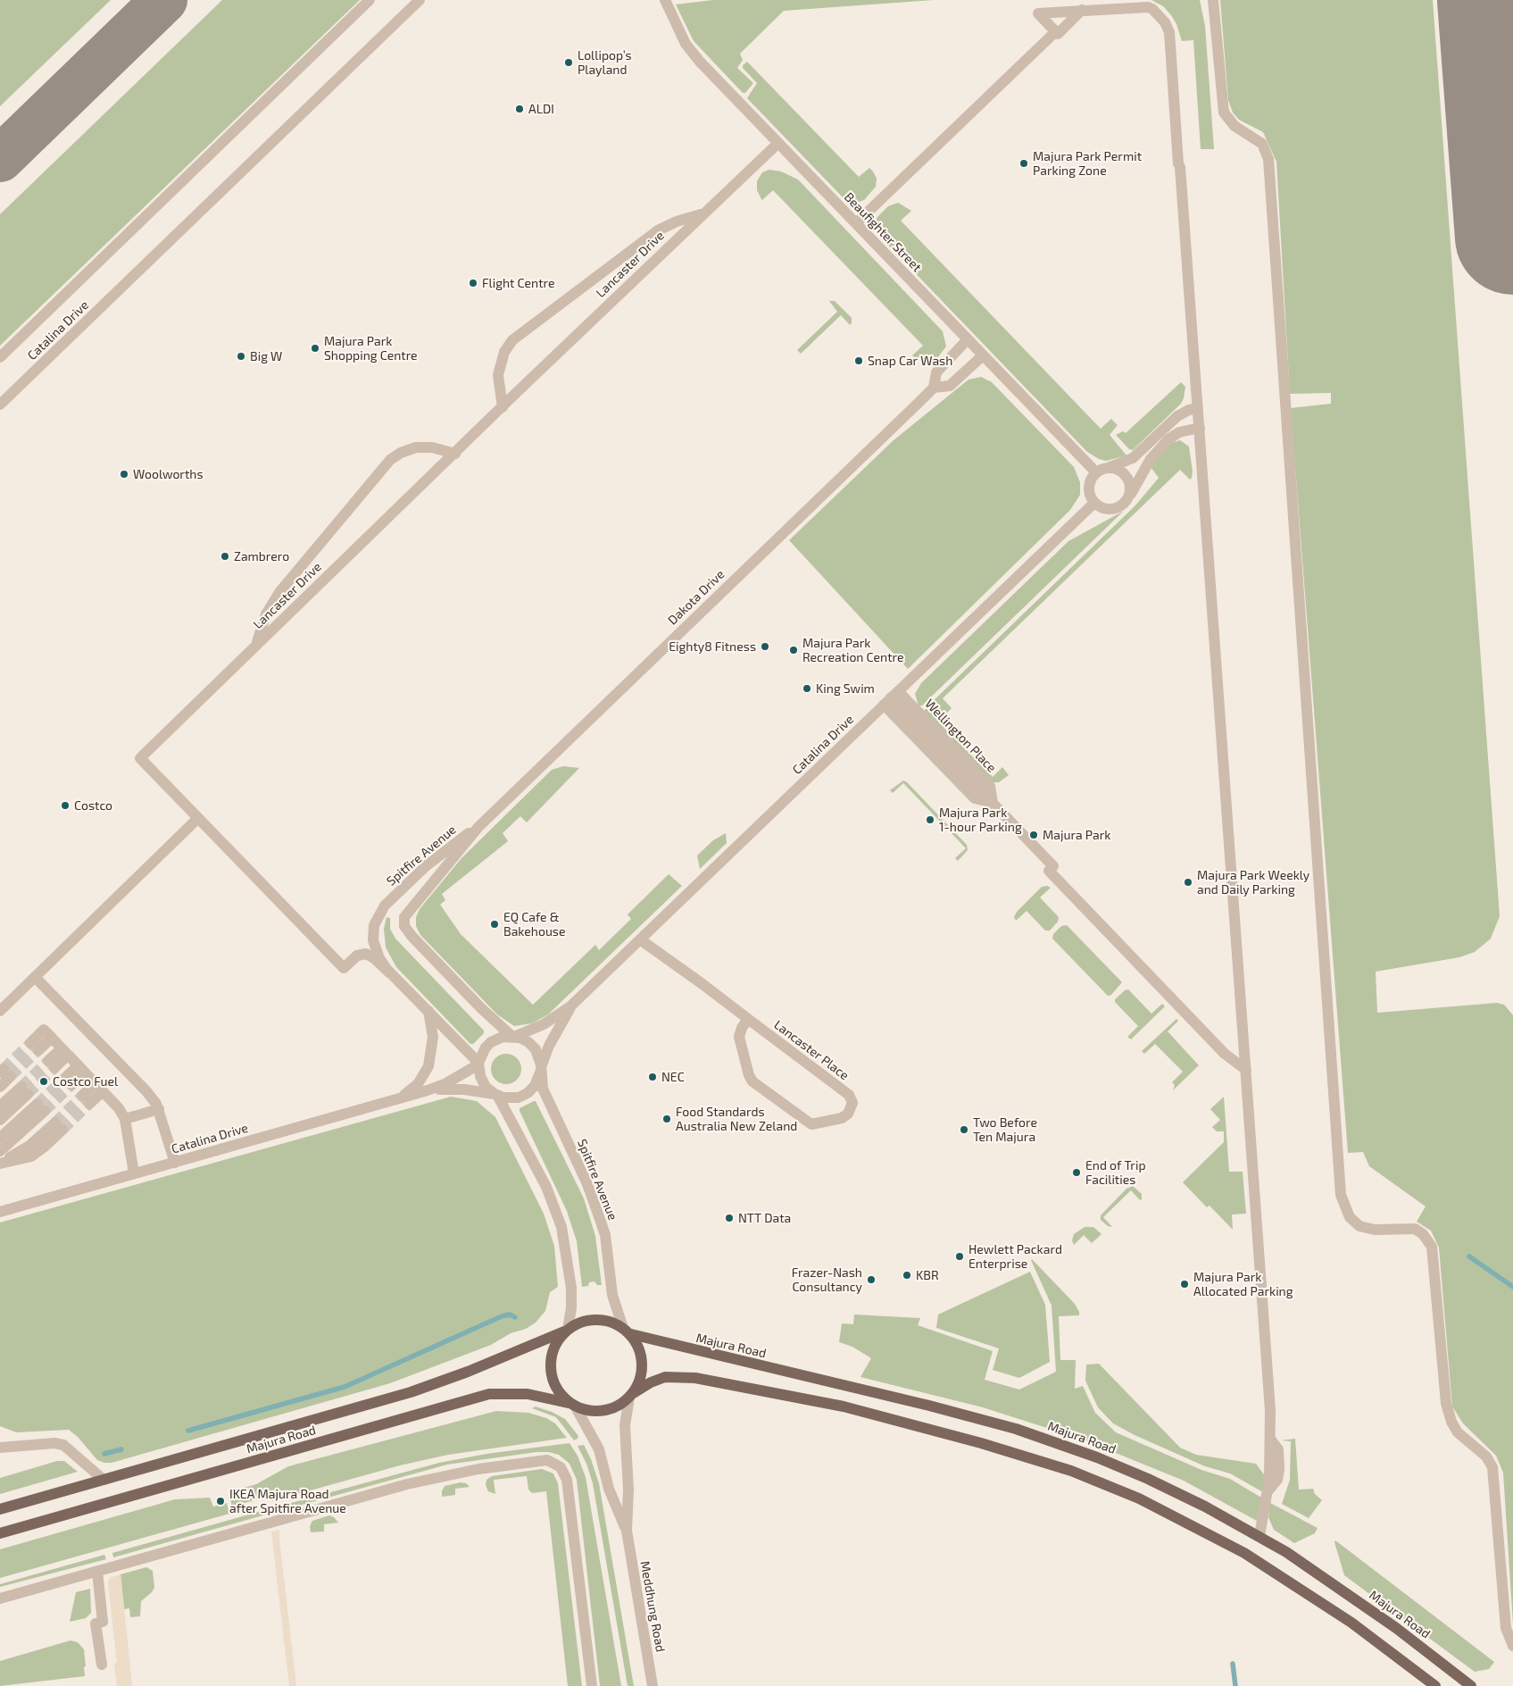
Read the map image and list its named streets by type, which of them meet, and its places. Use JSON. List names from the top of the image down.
{
  "streets": {
    "main road": ["Majura Road"],
    "street": [
      "Beaufighter Street",
      "Lancaster Drive",
      "Catalina Drive",
      "Dakota Drive",
      "Wellington Place",
      "Spitfire Avenue",
      "Lancaster Place",
      "Meddhung Road"
    ]
  },
  "crossings": [
    ["Beaufighter Street", "Lancaster Drive"],
    ["Beaufighter Street", "Catalina Drive"],
    ["Beaufighter Street", "Dakota Drive"],
    ["Catalina Drive", "Wellington Place"],
    ["Catalina Drive", "Spitfire Avenue"],
    ["Catalina Drive", "Lancaster Place"],
    ["Dakota Drive", "Spitfire Avenue"],
    ["Spitfire Avenue", "Majura Road"],
    ["Spitfire Avenue", "Meddhung Road"],
    ["Majura Road", "Meddhung Road"]
  ],
  "places": [
    "Lollipop’s Playland",
    "ALDI",
    "Majura Park Permit Parking Zone",
    "Flight Centre",
    "Majura Park Shopping Centre",
    "Big W",
    "Snap Car Wash",
    "Woolworths",
    "Zambrero",
    "Eighty8 Fitness",
    "Majura Park Recreation Centre",
    "King Swim",
    "Costco",
    "Majura Park 1-hour Parking",
    "Majura Park",
    "Majura Park Weekly and Daily Parking",
    "EQ Cafe & Bakehouse",
    "NEC",
    "Costco Fuel",
    "Food Standards Australia New Zeland",
    "Two Before Ten Majura",
    "End of Trip Facilities",
    "NTT Data",
    "Hewlett Packard Enterprise",
    "KBR",
    "Frazer-Nash Consultancy",
    "Majura Park Allocated Parking",
    "IKEA Majura Road after Spitfire Avenue"
  ]
}
